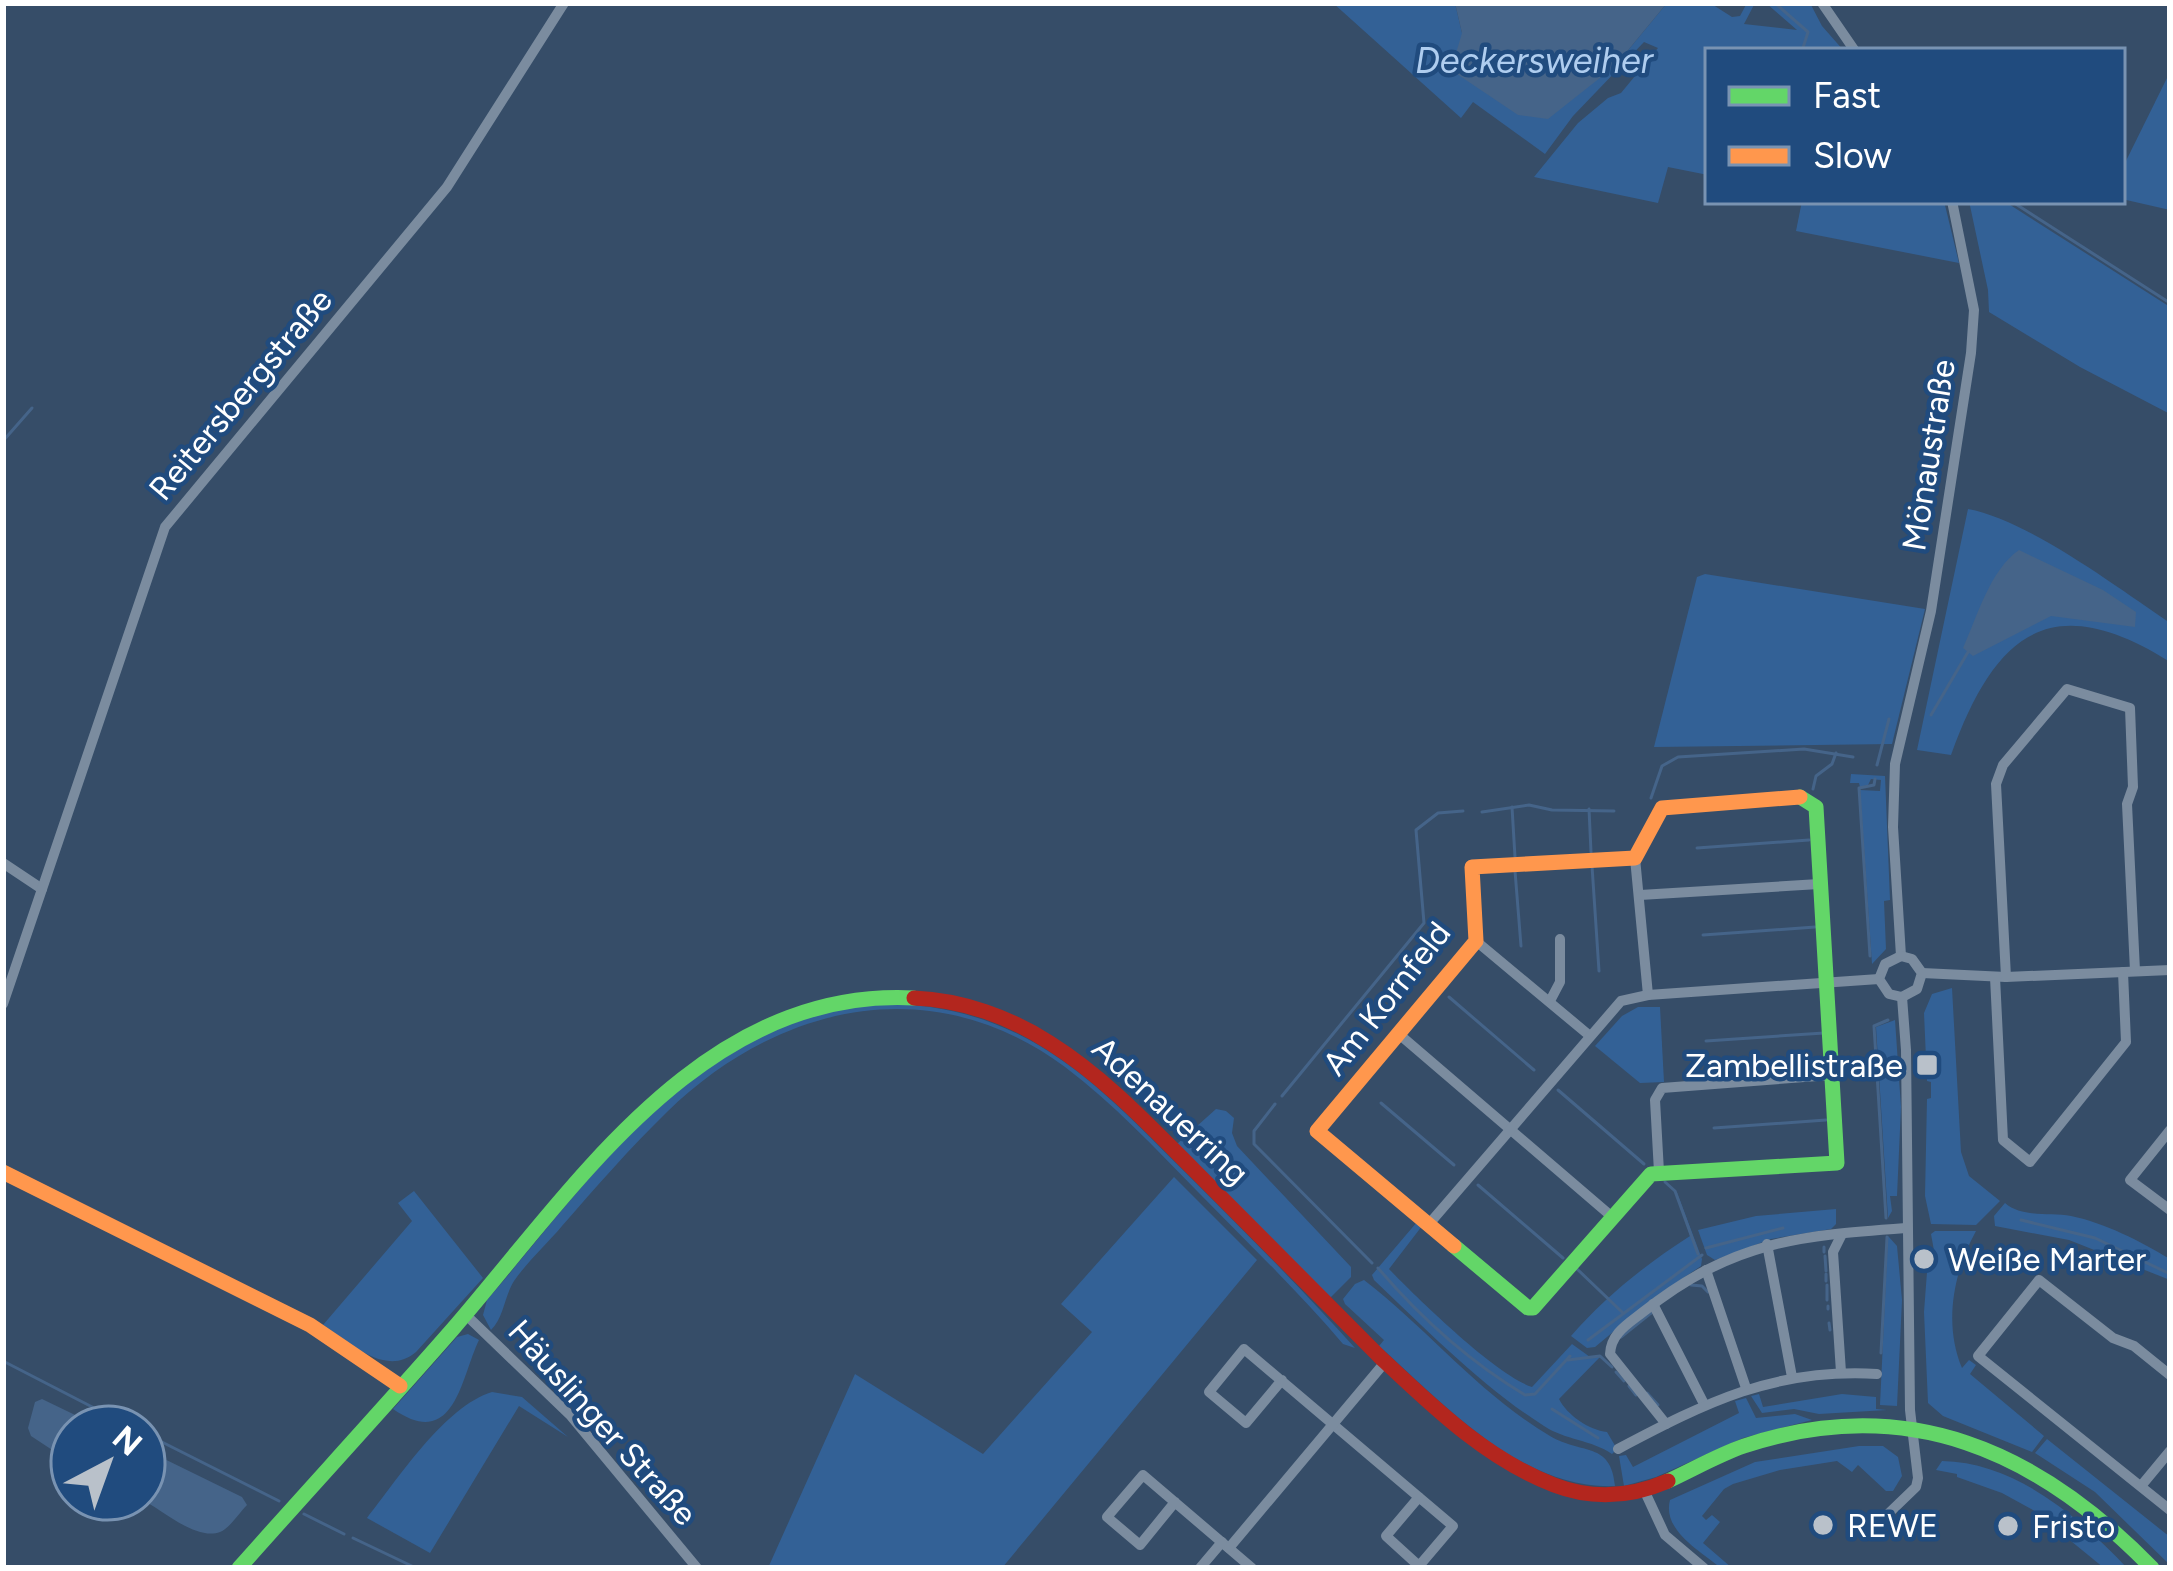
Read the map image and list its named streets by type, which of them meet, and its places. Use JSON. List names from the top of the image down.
{
  "streets": {
    "main road": ["Am Kornfeld", "Adenauerring"],
    "street": ["Reitersbergstraße", "Mönaustraße", "Häuslinger Straße"]
  },
  "crossings": [
    ["Adenauerring", "Häuslinger Straße"]
  ],
  "water": ["Deckersweiher"],
  "places": {
    "transit": ["Zambellistraße"],
    "other": ["Weiße Marter", "REWE", "Fristo"]
  },
  "legend": ["Fast", "Slow"],
  "north": "top right"
}
